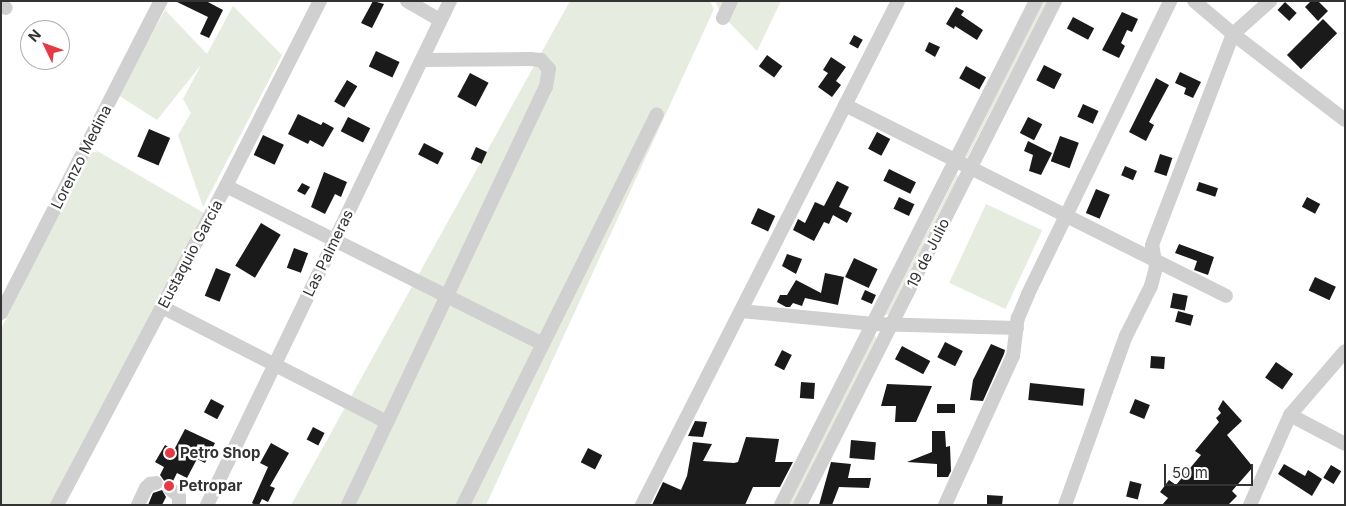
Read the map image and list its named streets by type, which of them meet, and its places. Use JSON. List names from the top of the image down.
{
  "streets": {
    "street": [
      "Lorenzo Medina",
      "Las Palmeras",
      "19 de Julio",
      "Eustaquio García"
    ]
  },
  "places": ["Petro Shop", "Petropar"],
  "scale_bar": "50 m",
  "north": "top left"
}
